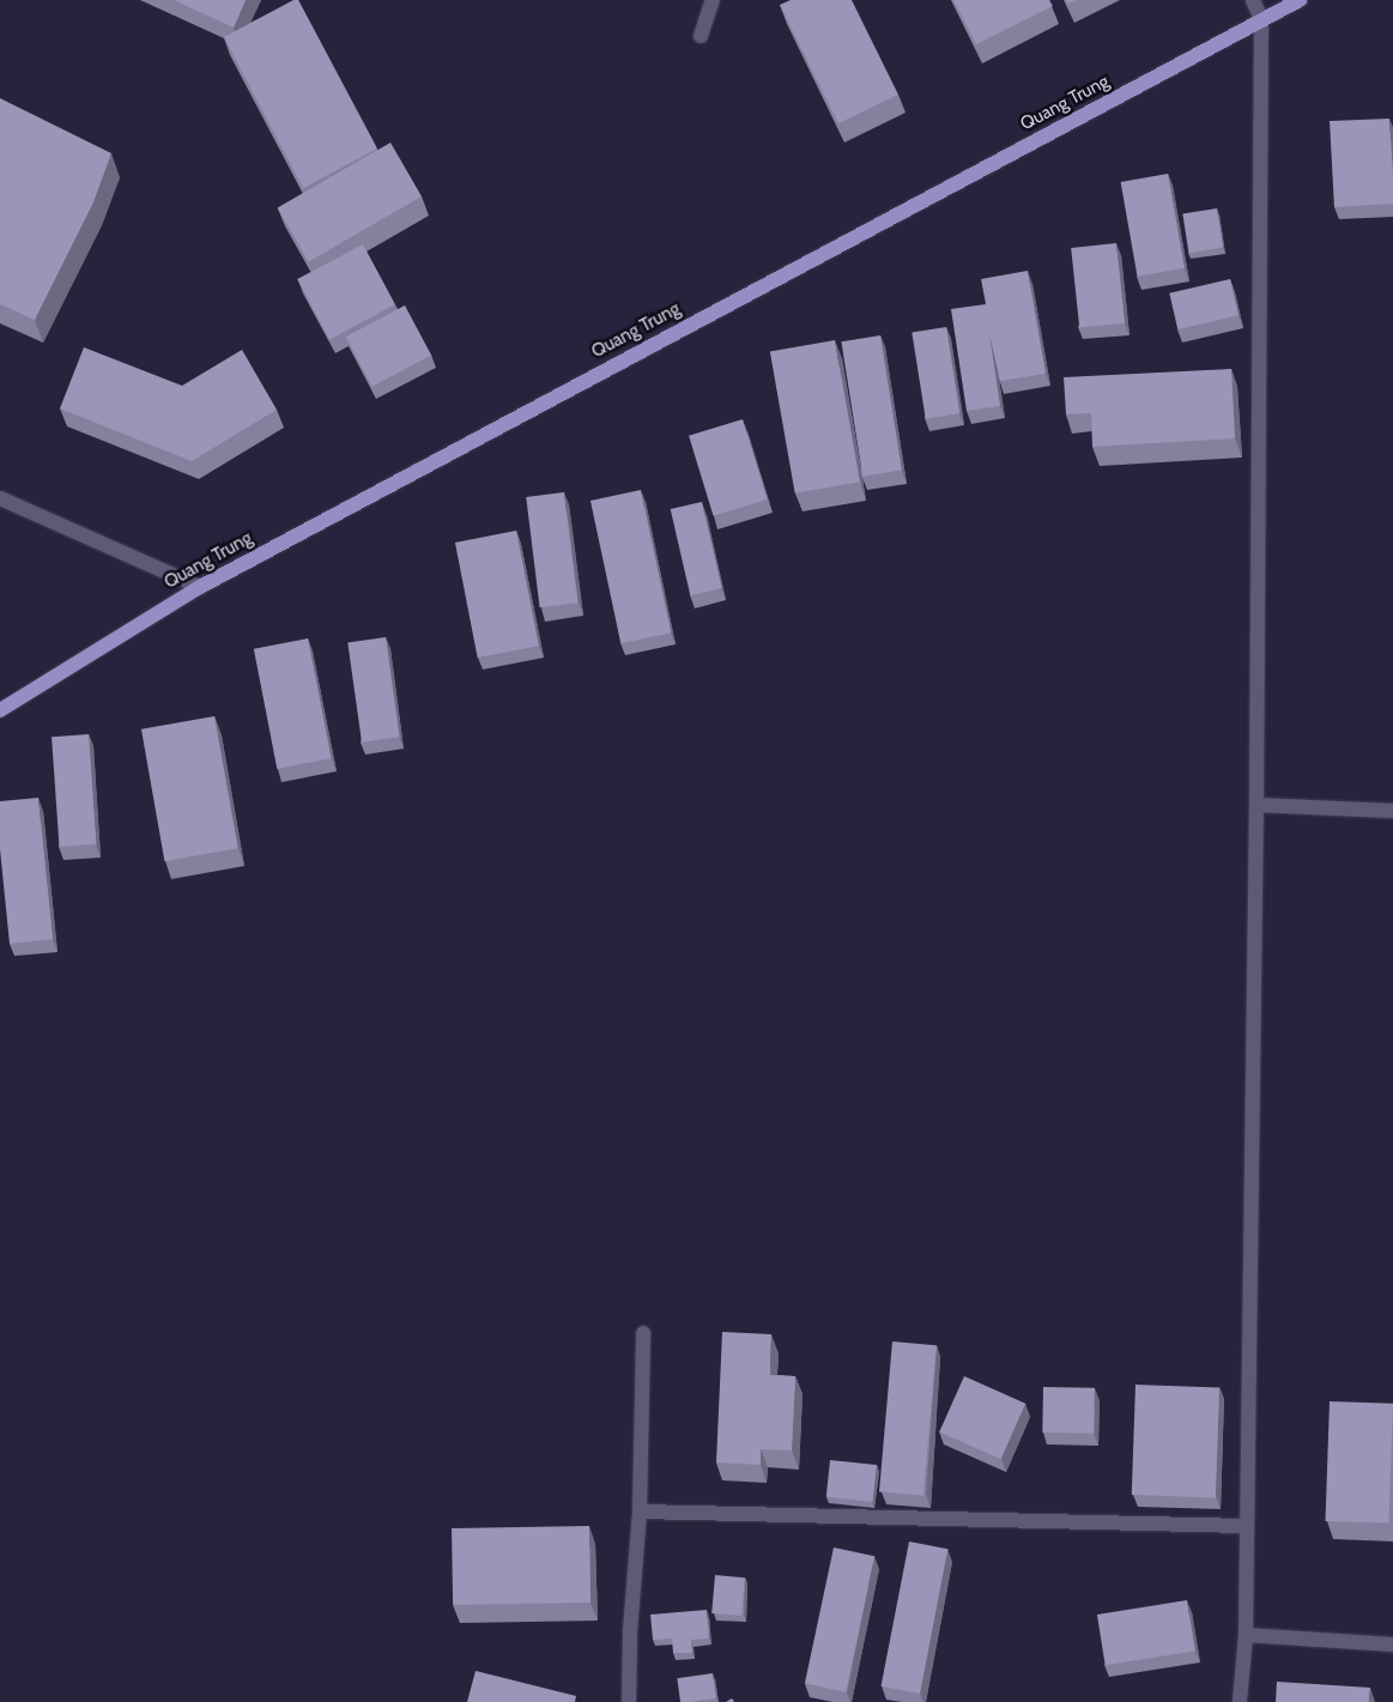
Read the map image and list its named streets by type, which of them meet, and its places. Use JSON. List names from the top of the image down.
{
  "streets": {
    "main road": ["Quang Trung"]
  }
}
